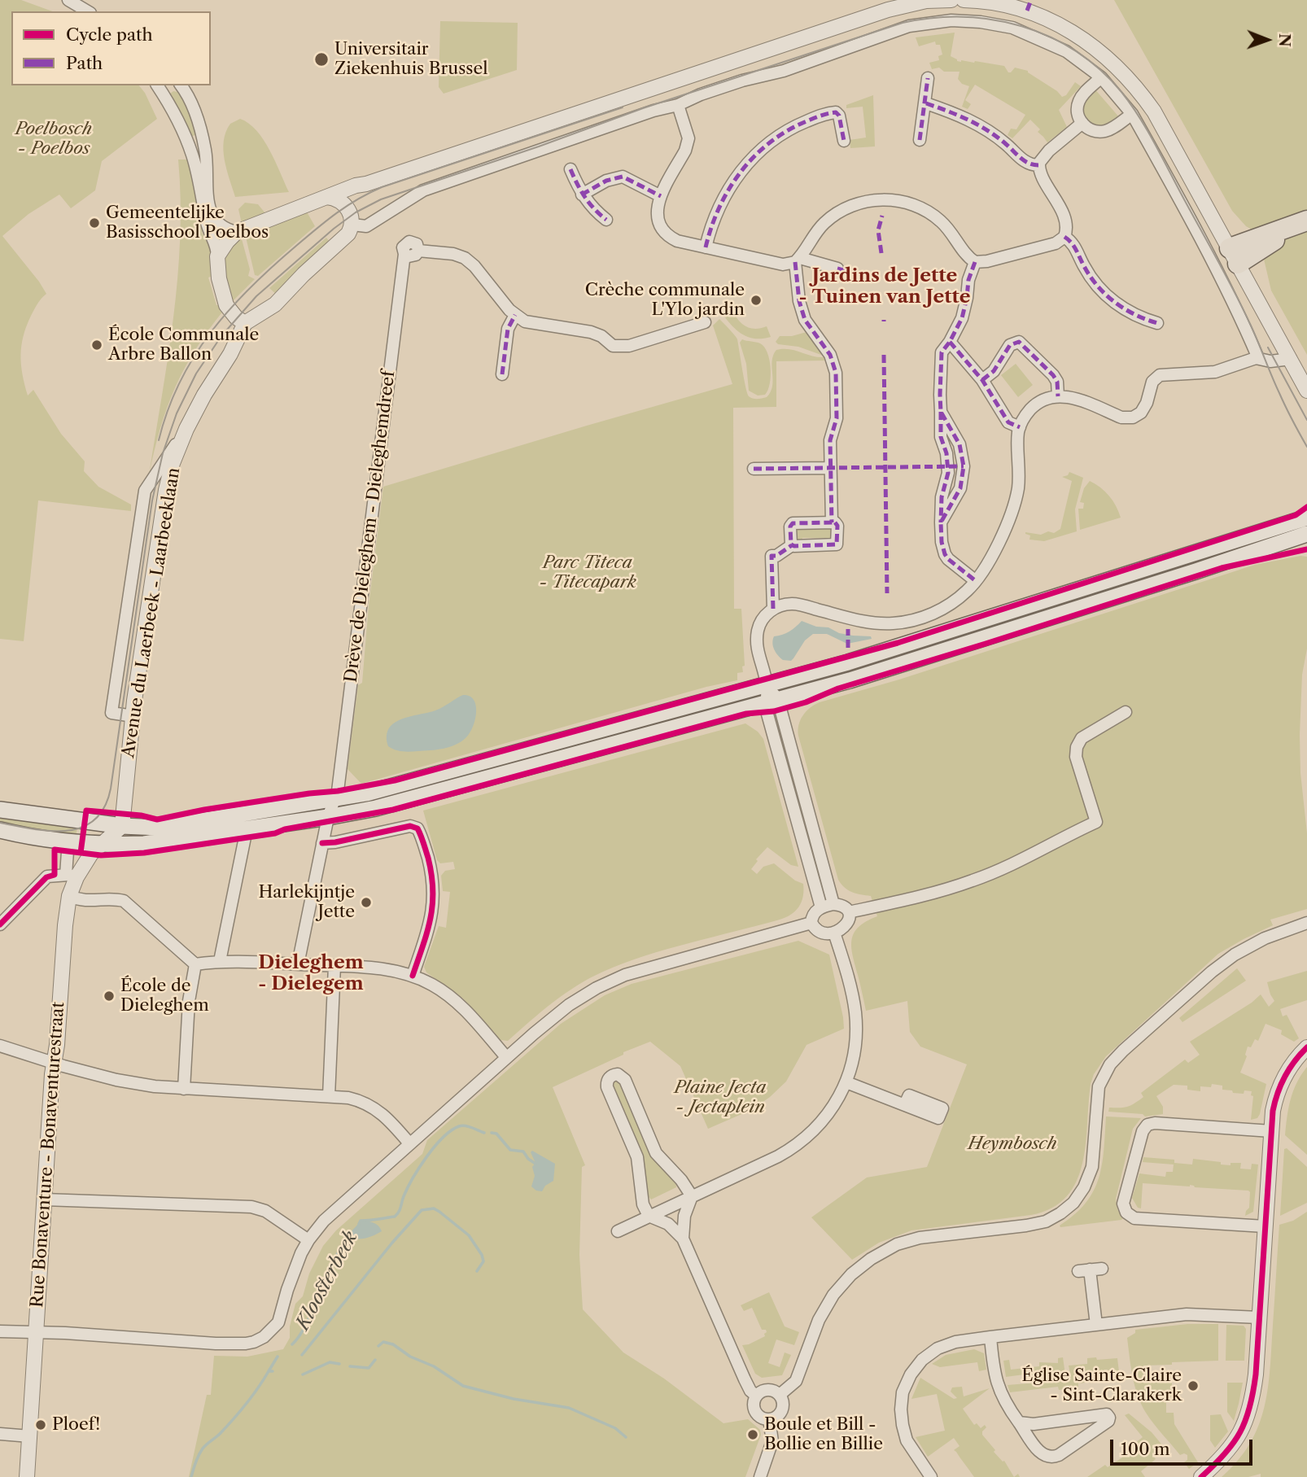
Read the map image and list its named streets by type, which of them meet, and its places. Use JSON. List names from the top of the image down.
{
  "streets": {
    "street": ["Drève de Dieleghem - Dieleghemdreef", "Avenue du Laerbeek - Laarbeeklaan", "Rue Bonaventure - Bonaventurestraat"]
  },
  "districts": ["Jardins de Jette - Tuinen van Jette", "Dieleghem - Dielegem"],
  "water": ["Kloosterbeek"],
  "parks": [
    "Poelbosch - Poelbos",
    "Parc Titeca - Titecapark",
    "Plaine Jecta - Jectaplein",
    "Heymbosch"
  ],
  "places": [
    "Universitair Ziekenhuis Brussel",
    "Gemeentelijke Basisschool Poelbos",
    "Crèche communale L'Ylo jardin",
    "École Communale Arbre Ballon",
    "Harlekijntje Jette",
    "École de Dieleghem",
    "Église Sainte-Claire - Sint-Clarakerk",
    "Ploef!",
    "Boule et Bill - Bollie en Billie"
  ],
  "legend": ["Cycle path", "Path"],
  "scale_bar": "100 m",
  "north": "right"
}
